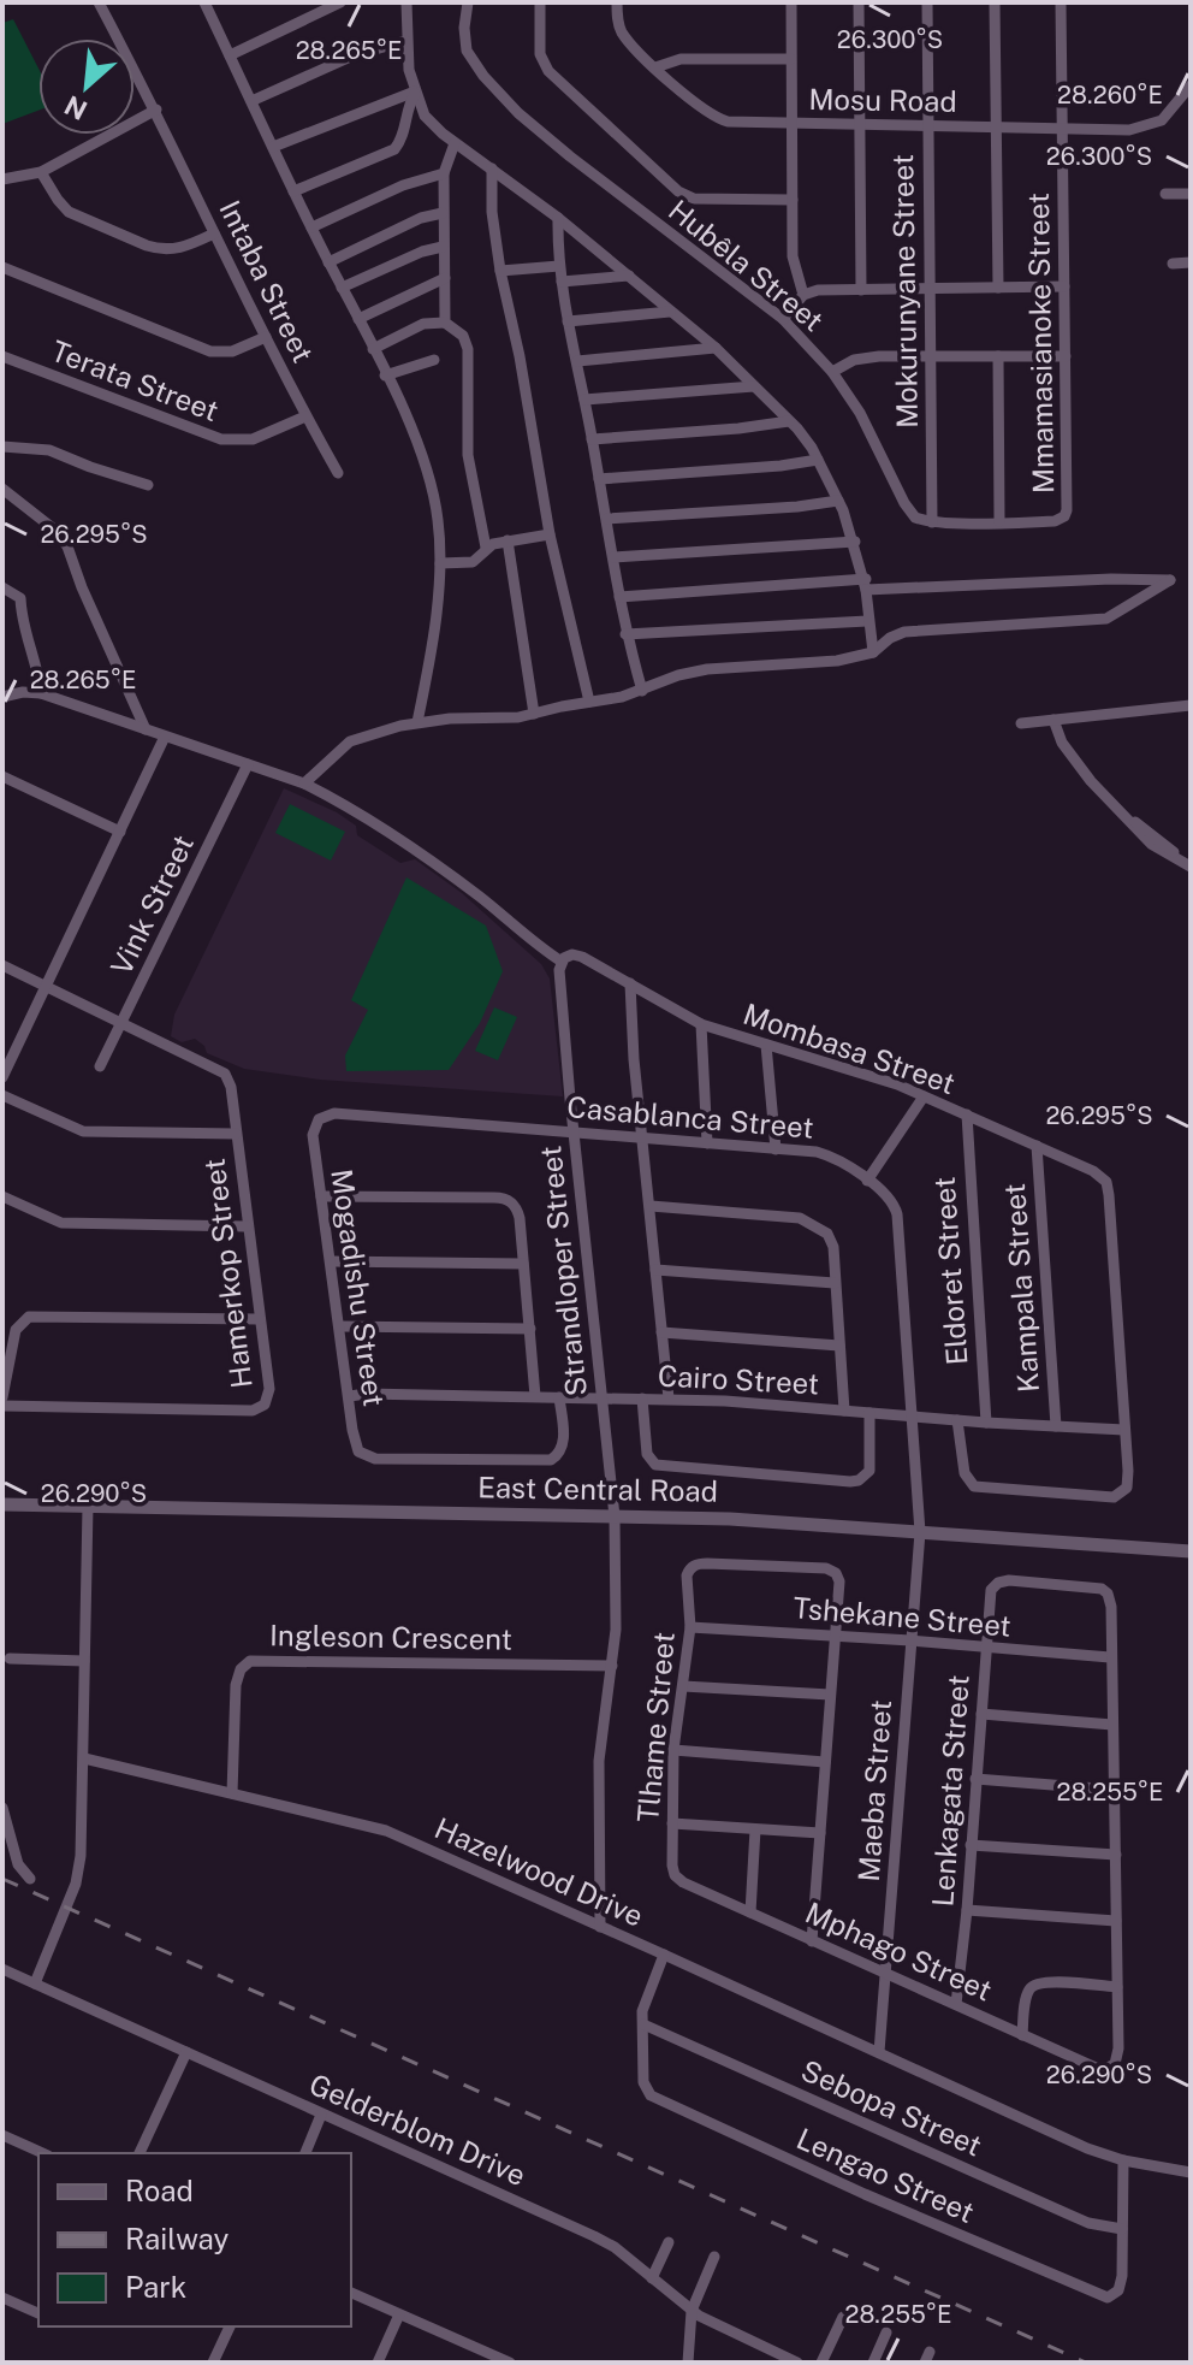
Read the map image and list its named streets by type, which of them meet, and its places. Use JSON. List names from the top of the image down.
{
  "streets": {
    "street": [
      "Mosu Road",
      "Hubêla Street",
      "Intaba Street",
      "Mokurunyane Street",
      "Mmamasianoke Street",
      "Terata Street",
      "Vink Street",
      "Mombasa Street",
      "Casablanca Street",
      "Strandloper Street",
      "Eldoret Street",
      "Hamerkop Street",
      "Mogadishu Street",
      "Kampala Street",
      "Cairo Street",
      "East Central Road",
      "Tshekane Street",
      "Ingleson Crescent",
      "Tlhame Street",
      "Maeba Street",
      "Lenkagata Street",
      "Hazelwood Drive",
      "Mphago Street",
      "Sebopa Street",
      "Gelderblom Drive",
      "Lengao Street"
    ]
  },
  "crossings": [
    ["Mosu Road", "Mokurunyane Street"],
    ["Mosu Road", "Mmamasianoke Street"],
    ["Hubêla Street", "Mokurunyane Street"],
    ["Intaba Street", "Terata Street"],
    ["Vink Street", "Hamerkop Street"],
    ["Mombasa Street", "Strandloper Street"],
    ["Mombasa Street", "Eldoret Street"],
    ["Mombasa Street", "Kampala Street"],
    ["Mombasa Street", "Cairo Street"],
    ["Casablanca Street", "Strandloper Street"],
    ["Casablanca Street", "Mogadishu Street"],
    ["Casablanca Street", "Cairo Street"],
    ["Casablanca Street", "East Central Road"],
    ["Casablanca Street", "Maeba Street"],
    ["Strandloper Street", "Cairo Street"],
    ["Strandloper Street", "East Central Road"],
    ["Eldoret Street", "Cairo Street"],
    ["Mogadishu Street", "Cairo Street"],
    ["Kampala Street", "Cairo Street"],
    ["East Central Road", "Maeba Street"],
    ["Tshekane Street", "Tlhame Street"],
    ["Tshekane Street", "Maeba Street"],
    ["Tshekane Street", "Lenkagata Street"],
    ["Ingleson Crescent", "Hazelwood Drive"],
    ["Tlhame Street", "Mphago Street"],
    ["Maeba Street", "Hazelwood Drive"],
    ["Maeba Street", "Mphago Street"],
    ["Lenkagata Street", "Mphago Street"],
    ["Hazelwood Drive", "Lengao Street"],
    ["Sebopa Street", "Lengao Street"]
  ],
  "legend": ["Road", "Railway", "Park"],
  "north": "bottom left",
  "coordinates": [
    "26.300°S",
    "28.265°E",
    "28.260°E",
    "26.295°S",
    "26.290°S",
    "28.255°E"
  ]
}
